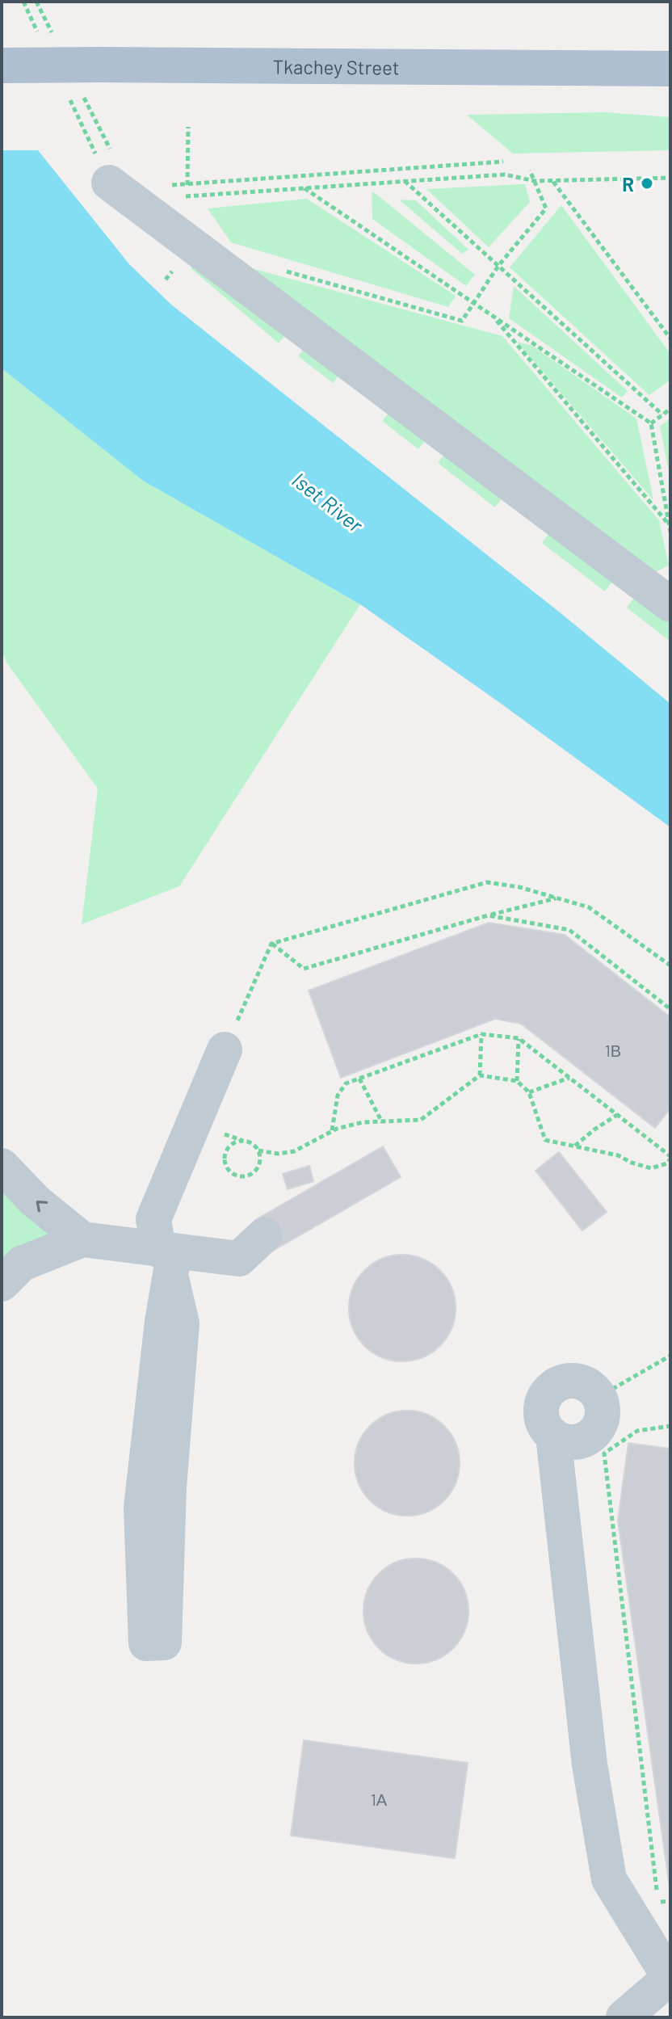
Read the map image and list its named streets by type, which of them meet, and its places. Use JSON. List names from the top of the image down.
{
  "streets": {
    "main road": ["Tkachey Street"]
  },
  "water": ["Iset River"],
  "places": ["R"],
  "house_numbers": ["1В", "1А"]
}
